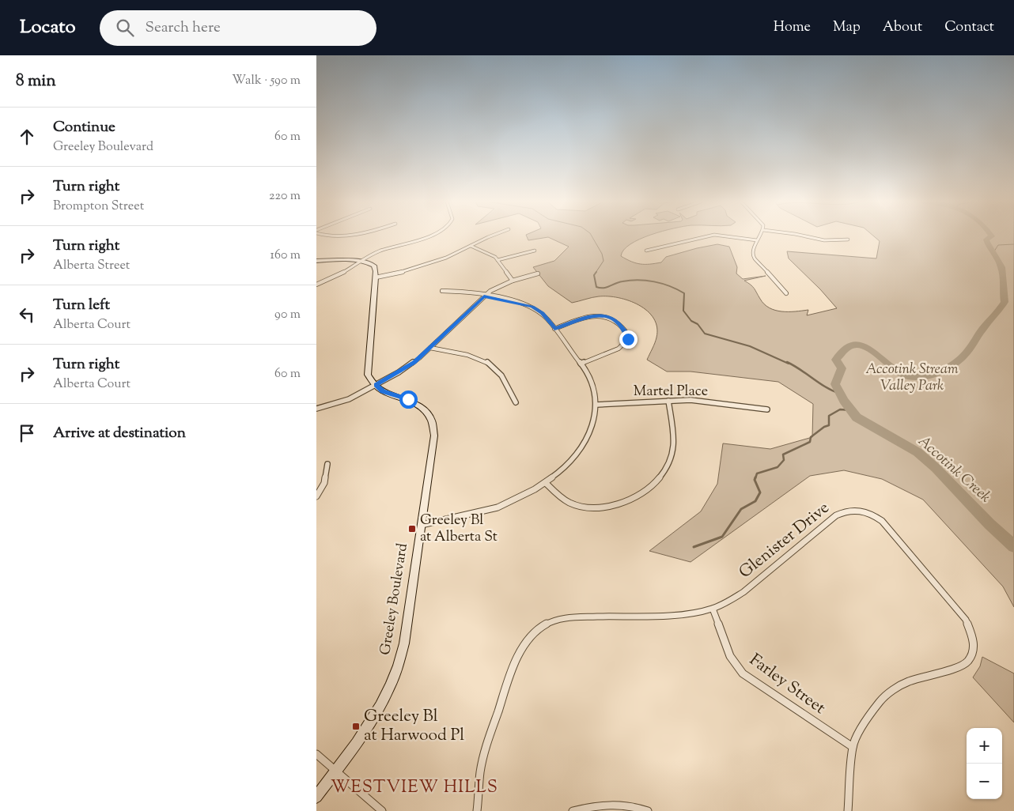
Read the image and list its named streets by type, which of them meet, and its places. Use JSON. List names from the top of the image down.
{
  "streets": {
    "street": [
      "Martel Place",
      "Glenister Drive",
      "Greeley Boulevard",
      "Farley Street"
    ]
  },
  "crossings": [
    ["Glenister Drive", "Farley Street"]
  ],
  "districts": ["WESTVIEW HILLS"],
  "water": ["Accotink Creek"],
  "parks": ["Accotink Stream Valley Park"],
  "places": {
    "transit": ["Greeley Bl at Alberta St", "Greeley Bl at Harwood Pl"]
  },
  "page": {
    "header": "Locato",
    "search": "Search here",
    "nav": [
      "Home",
      "Map",
      "About",
      "Contact"
    ],
    "heading": ["8 min", "Walk · 590 m"],
    "list": [
      ["Continue", "Greeley Boulevard", "60 m"],
      ["Turn right", "Brompton Street", "220 m"],
      ["Turn right", "Alberta Street", "160 m"],
      ["Turn left", "Alberta Court", "90 m"],
      ["Turn right", "Alberta Court", "60 m"],
      "Arrive at destination"
    ],
    "map_buttons": ["+", "−"]
  }
}
